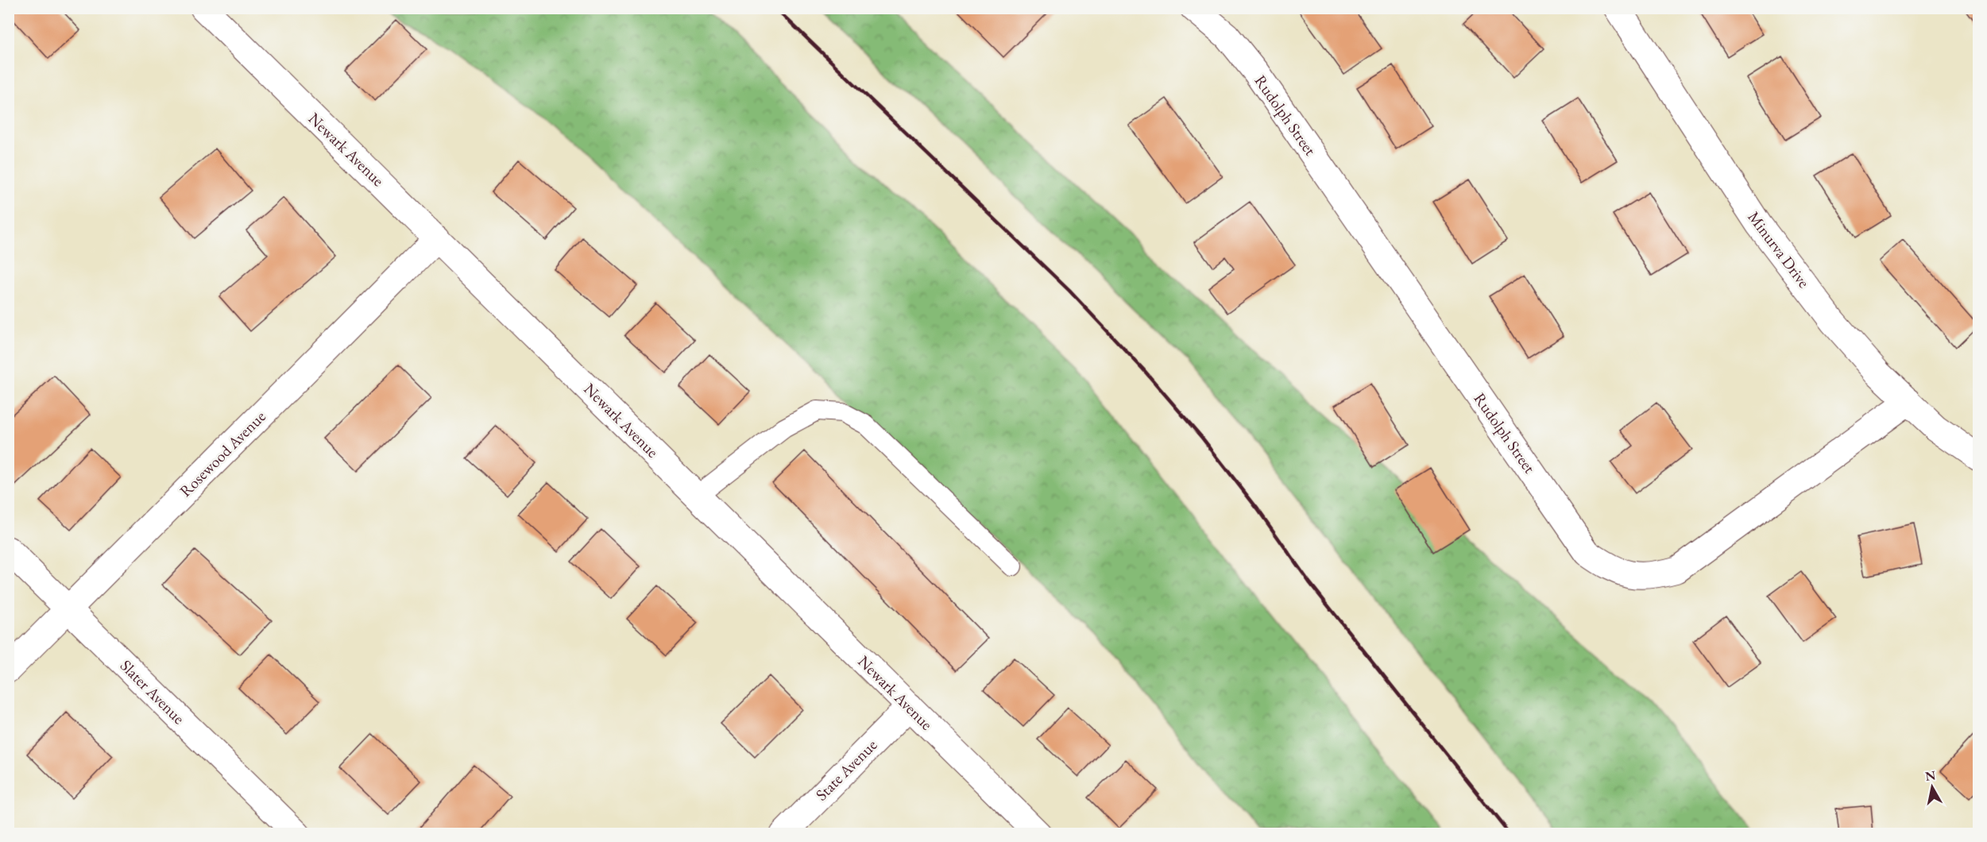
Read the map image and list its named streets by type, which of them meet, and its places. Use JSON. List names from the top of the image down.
{
  "streets": {
    "street": [
      "Rudolph Street",
      "Newark Avenue",
      "Minurva Drive",
      "Rosewood Avenue",
      "Slater Avenue",
      "State Avenue"
    ]
  },
  "crossings": [
    ["Rudolph Street", "Minurva Drive"],
    ["Newark Avenue", "Rosewood Avenue"],
    ["Newark Avenue", "State Avenue"],
    ["Rosewood Avenue", "Slater Avenue"]
  ],
  "north": "top"
}
